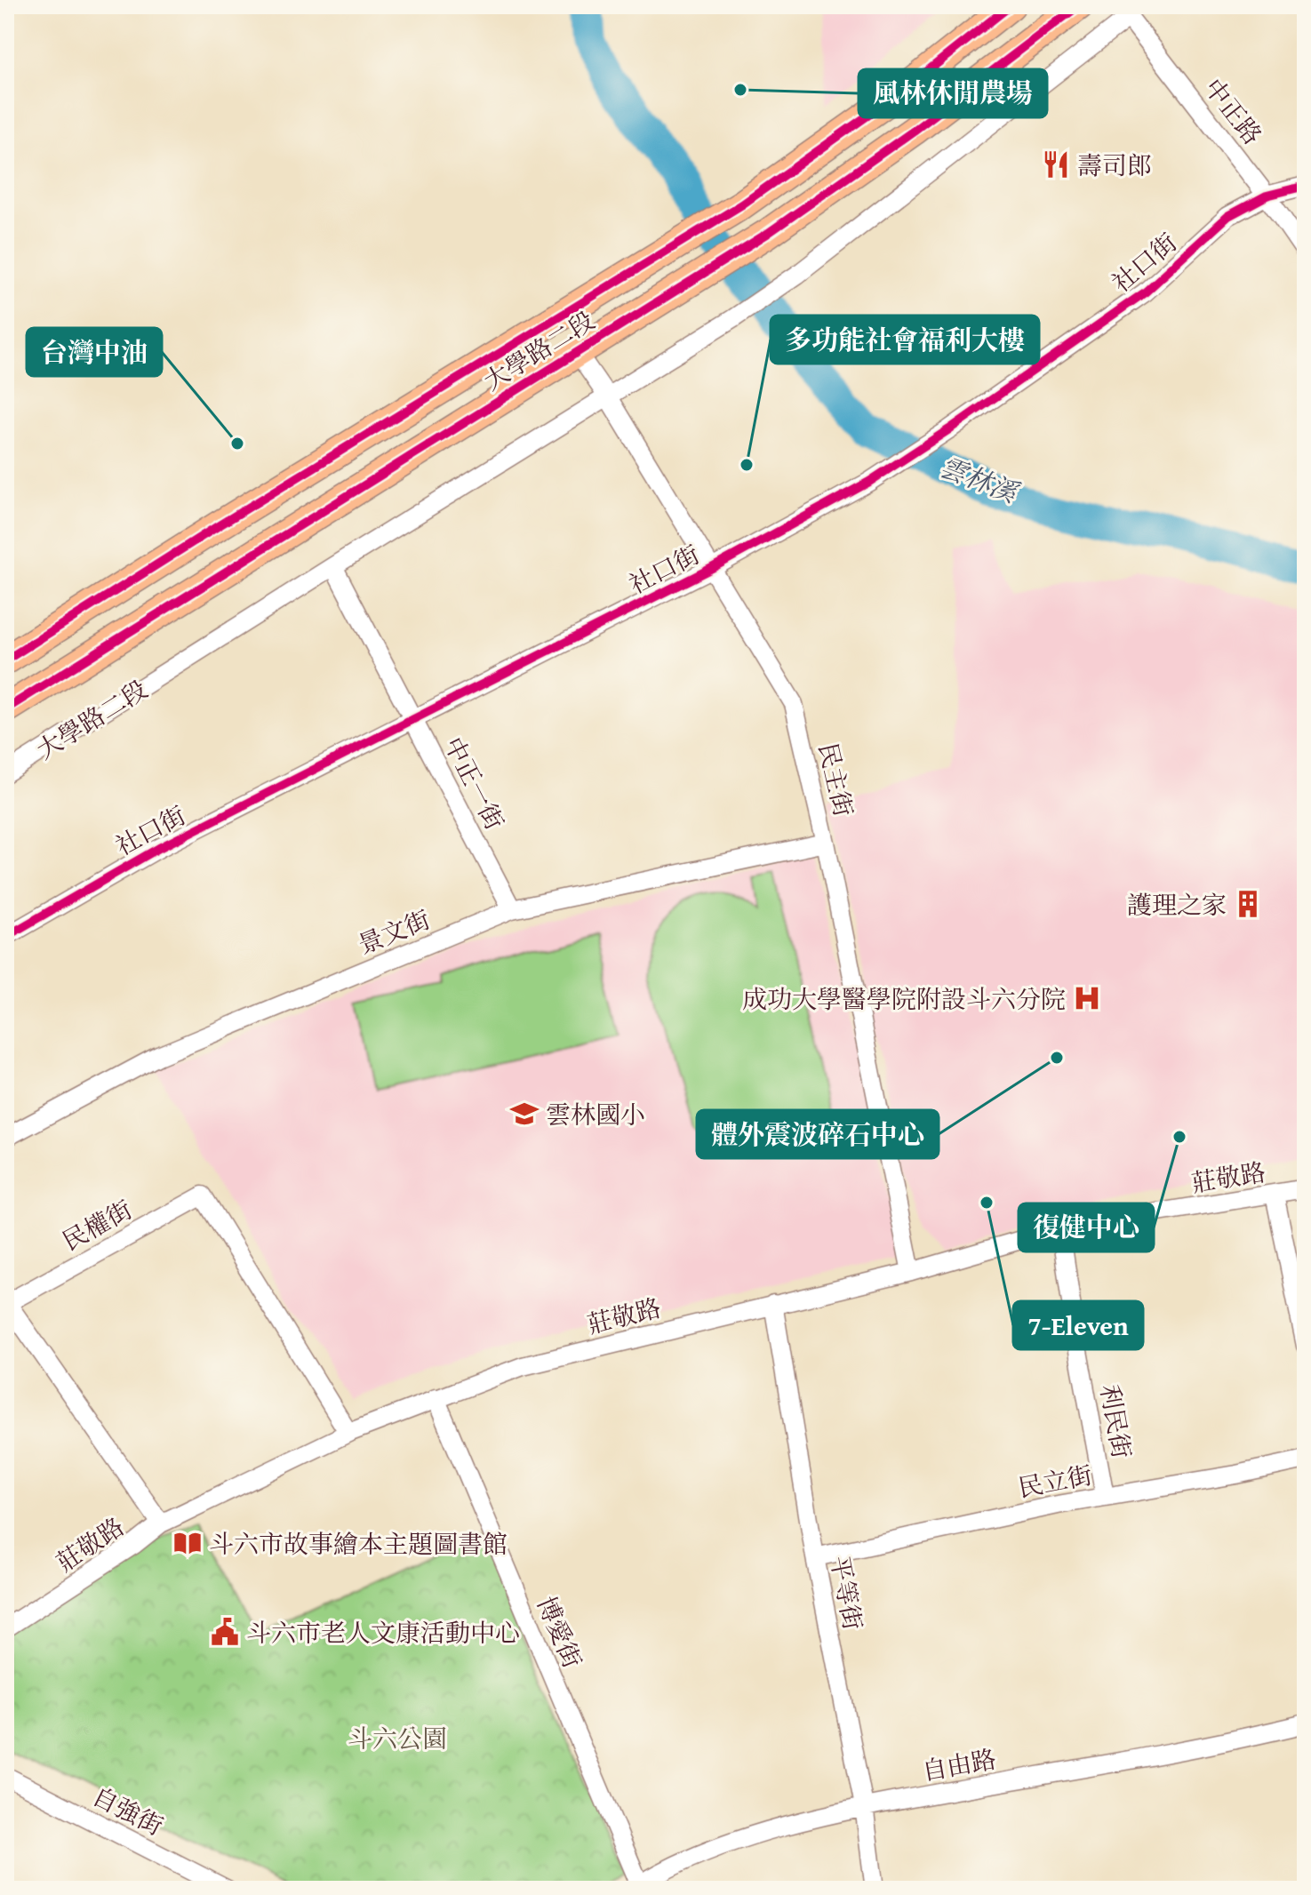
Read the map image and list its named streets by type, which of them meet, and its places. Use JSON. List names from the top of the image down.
{
  "streets": {
    "main road": ["大學路二段"],
    "street": [
      "中正路",
      "社口街",
      "民主街",
      "中正一街",
      "景文街",
      "莊敬路",
      "民權街",
      "利民街",
      "民立街",
      "平等街",
      "博愛街",
      "自由路",
      "自強街"
    ]
  },
  "crossings": [
    ["中正路", "社口街"],
    ["中正路", "大學路二段"],
    ["社口街", "民主街"],
    ["社口街", "中正一街"],
    ["大學路二段", "民主街"],
    ["大學路二段", "中正一街"],
    ["民主街", "景文街"],
    ["民主街", "莊敬路"],
    ["中正一街", "景文街"],
    ["莊敬路", "民權街"],
    ["莊敬路", "利民街"],
    ["莊敬路", "平等街"],
    ["莊敬路", "博愛街"],
    ["利民街", "民立街"],
    ["民立街", "平等街"],
    ["平等街", "自由路"],
    ["博愛街", "自由路"]
  ],
  "water": ["雲林溪"],
  "parks": ["斗六公園"],
  "places": {
    "other": [
      "風林休閒農場",
      "台灣中油",
      "多功能社會福利大樓",
      "體外震波碎石中心",
      "復健中心",
      "7-Eleven"
    ],
    "restaurant": ["壽司郎"],
    "building": ["護理之家"],
    "hospital": ["成功大學醫學院附設斗六分院"],
    "school or university": ["雲林國小"],
    "library": ["斗六市故事繪本主題圖書館"],
    "public building": ["斗六市老人文康活動中心"]
  }
}
